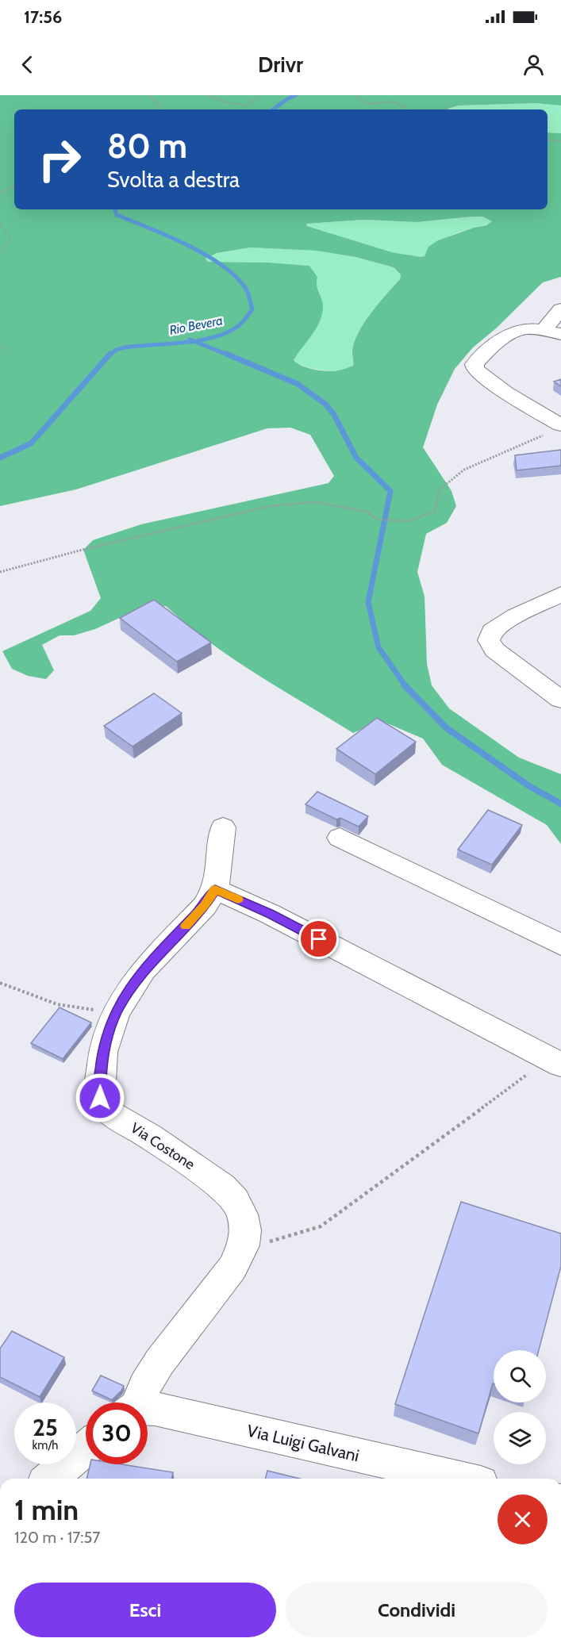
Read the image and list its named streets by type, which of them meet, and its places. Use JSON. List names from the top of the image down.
{
  "streets": {
    "street": ["Via Costone", "Via Luigi Galvani"]
  },
  "water": ["Rio Bevera"],
  "page": {
    "status": "17:56",
    "header": "Drivr",
    "turn": ["80 m", "Svolta a destra"],
    "speed": "25 km/h",
    "limit": "30",
    "heading": ["1 min", "120 m · 17:57"],
    "buttons": ["Esci", "Condividi"]
  }
}
